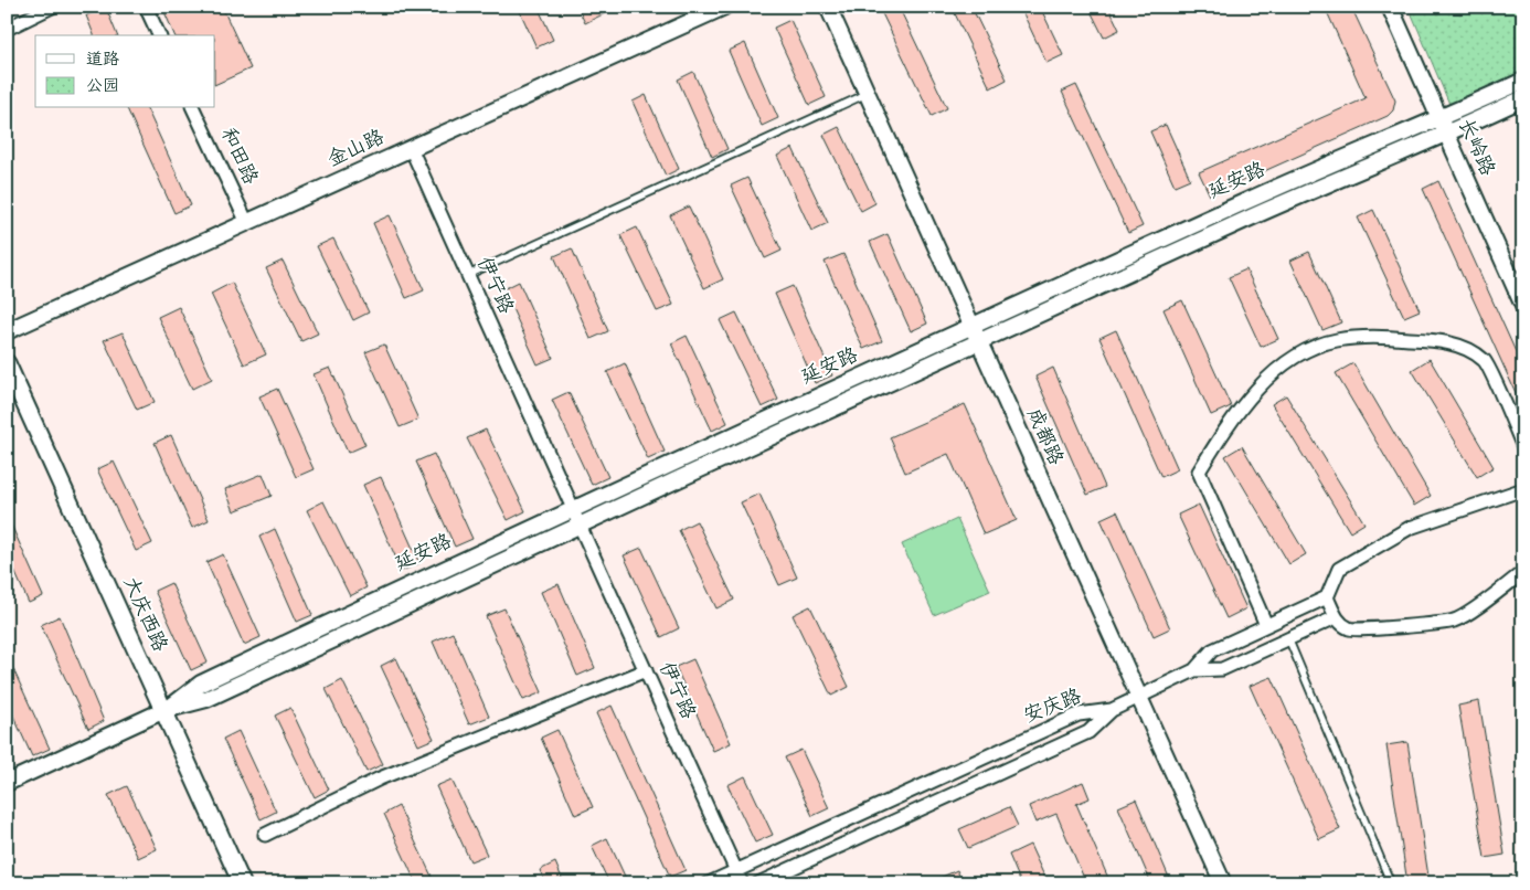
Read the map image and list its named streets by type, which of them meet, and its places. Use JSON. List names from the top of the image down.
{
  "streets": {
    "main road": ["大庆西路"],
    "street": [
      "长岭路",
      "金山路",
      "和田路",
      "延安路",
      "伊宁路",
      "成都路",
      "安庆路"
    ]
  },
  "crossings": [
    ["长岭路", "延安路"],
    ["金山路", "和田路"],
    ["金山路", "伊宁路"],
    ["延安路", "伊宁路"],
    ["延安路", "成都路"],
    ["延安路", "大庆西路"],
    ["伊宁路", "安庆路"]
  ],
  "legend": ["道路", "公园"]
}
